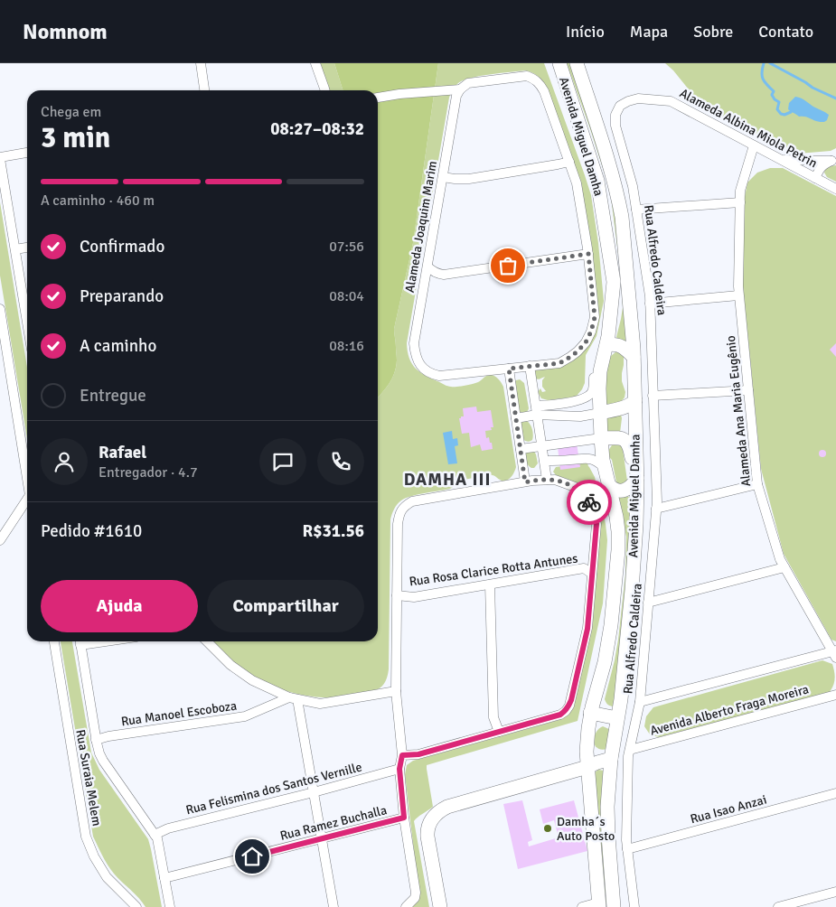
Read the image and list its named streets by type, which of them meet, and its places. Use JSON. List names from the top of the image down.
{
  "streets": {
    "street": [
      "Alameda Albina Miola Petrin",
      "Avenida Miguel Damha",
      "Alameda Joaquim Marim",
      "Rua Alfredo Caldeira",
      "Alameda Ana Maria Eugênio",
      "Rua Rosa Clarice Rotta Antunes",
      "Avenida Alberto Fraga Moreira",
      "Rua Manoel Escoboza",
      "Rua Suraia Melem",
      "Rua Felismina dos Santos Vernille",
      "Rua Isao Anzai",
      "Rua Ramez Buchalla"
    ]
  },
  "crossings": [
    ["Alameda Albina Miola Petrin", "Rua Alfredo Caldeira"],
    ["Alameda Albina Miola Petrin", "Alameda Ana Maria Eugênio"],
    ["Rua Alfredo Caldeira", "Avenida Alberto Fraga Moreira"],
    ["Rua Alfredo Caldeira", "Rua Isao Anzai"]
  ],
  "districts": ["DAMHA III"],
  "places": ["Damha´s Auto Posto"],
  "page": {
    "header": "Nomnom",
    "nav": [
      "Início",
      "Mapa",
      "Sobre",
      "Contato"
    ],
    "heading": ["3 min", "Chega em", "08:27–08:32"],
    "panel": [
      "Rafael",
      "Entregador · 4.7",
      "Pedido #1610",
      "R$31.56"
    ],
    "bar": "A caminho · 460 m",
    "list": [
      ["Confirmado", "07:56"],
      ["Preparando", "08:04"],
      ["A caminho", "08:16"],
      "Entregue"
    ],
    "buttons": ["Ajuda", "Compartilhar"]
  }
}
